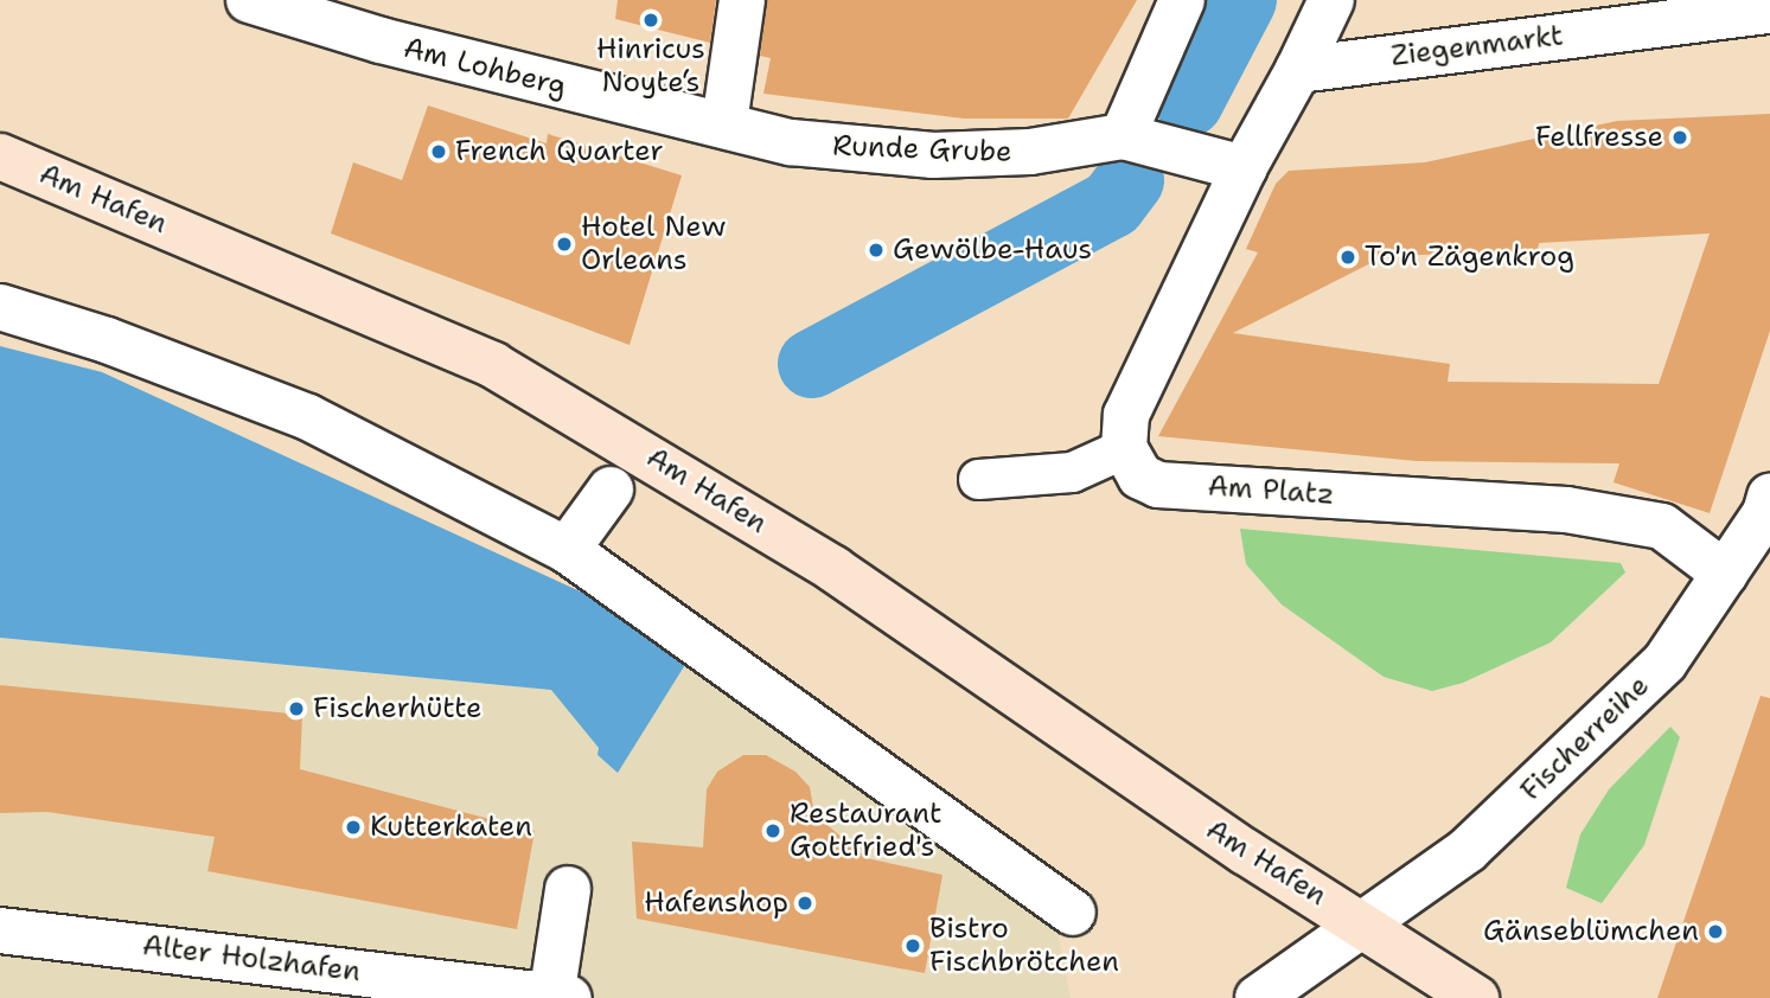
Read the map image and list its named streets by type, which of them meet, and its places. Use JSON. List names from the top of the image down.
{
  "streets": {
    "street": [
      "Ziegenmarkt",
      "Am Lohberg",
      "Runde Grube",
      "Am Hafen",
      "Am Platz",
      "Fischerreihe",
      "Alter Holzhafen"
    ]
  },
  "crossings": [
    ["Am Lohberg", "Runde Grube"],
    ["Am Hafen", "Fischerreihe"],
    ["Am Platz", "Fischerreihe"]
  ],
  "places": [
    "Hinricus Noyte‘s",
    "Fellfresse",
    "French Quarter",
    "Hotel New Orleans",
    "Gewölbe-Haus",
    "To'n Zägenkrog",
    "Fischerhütte",
    "Kutterkaten",
    "Restaurant Gottfried's",
    "Hafenshop",
    "Gänseblümchen",
    "Bistro Fischbrötchen"
  ]
}
